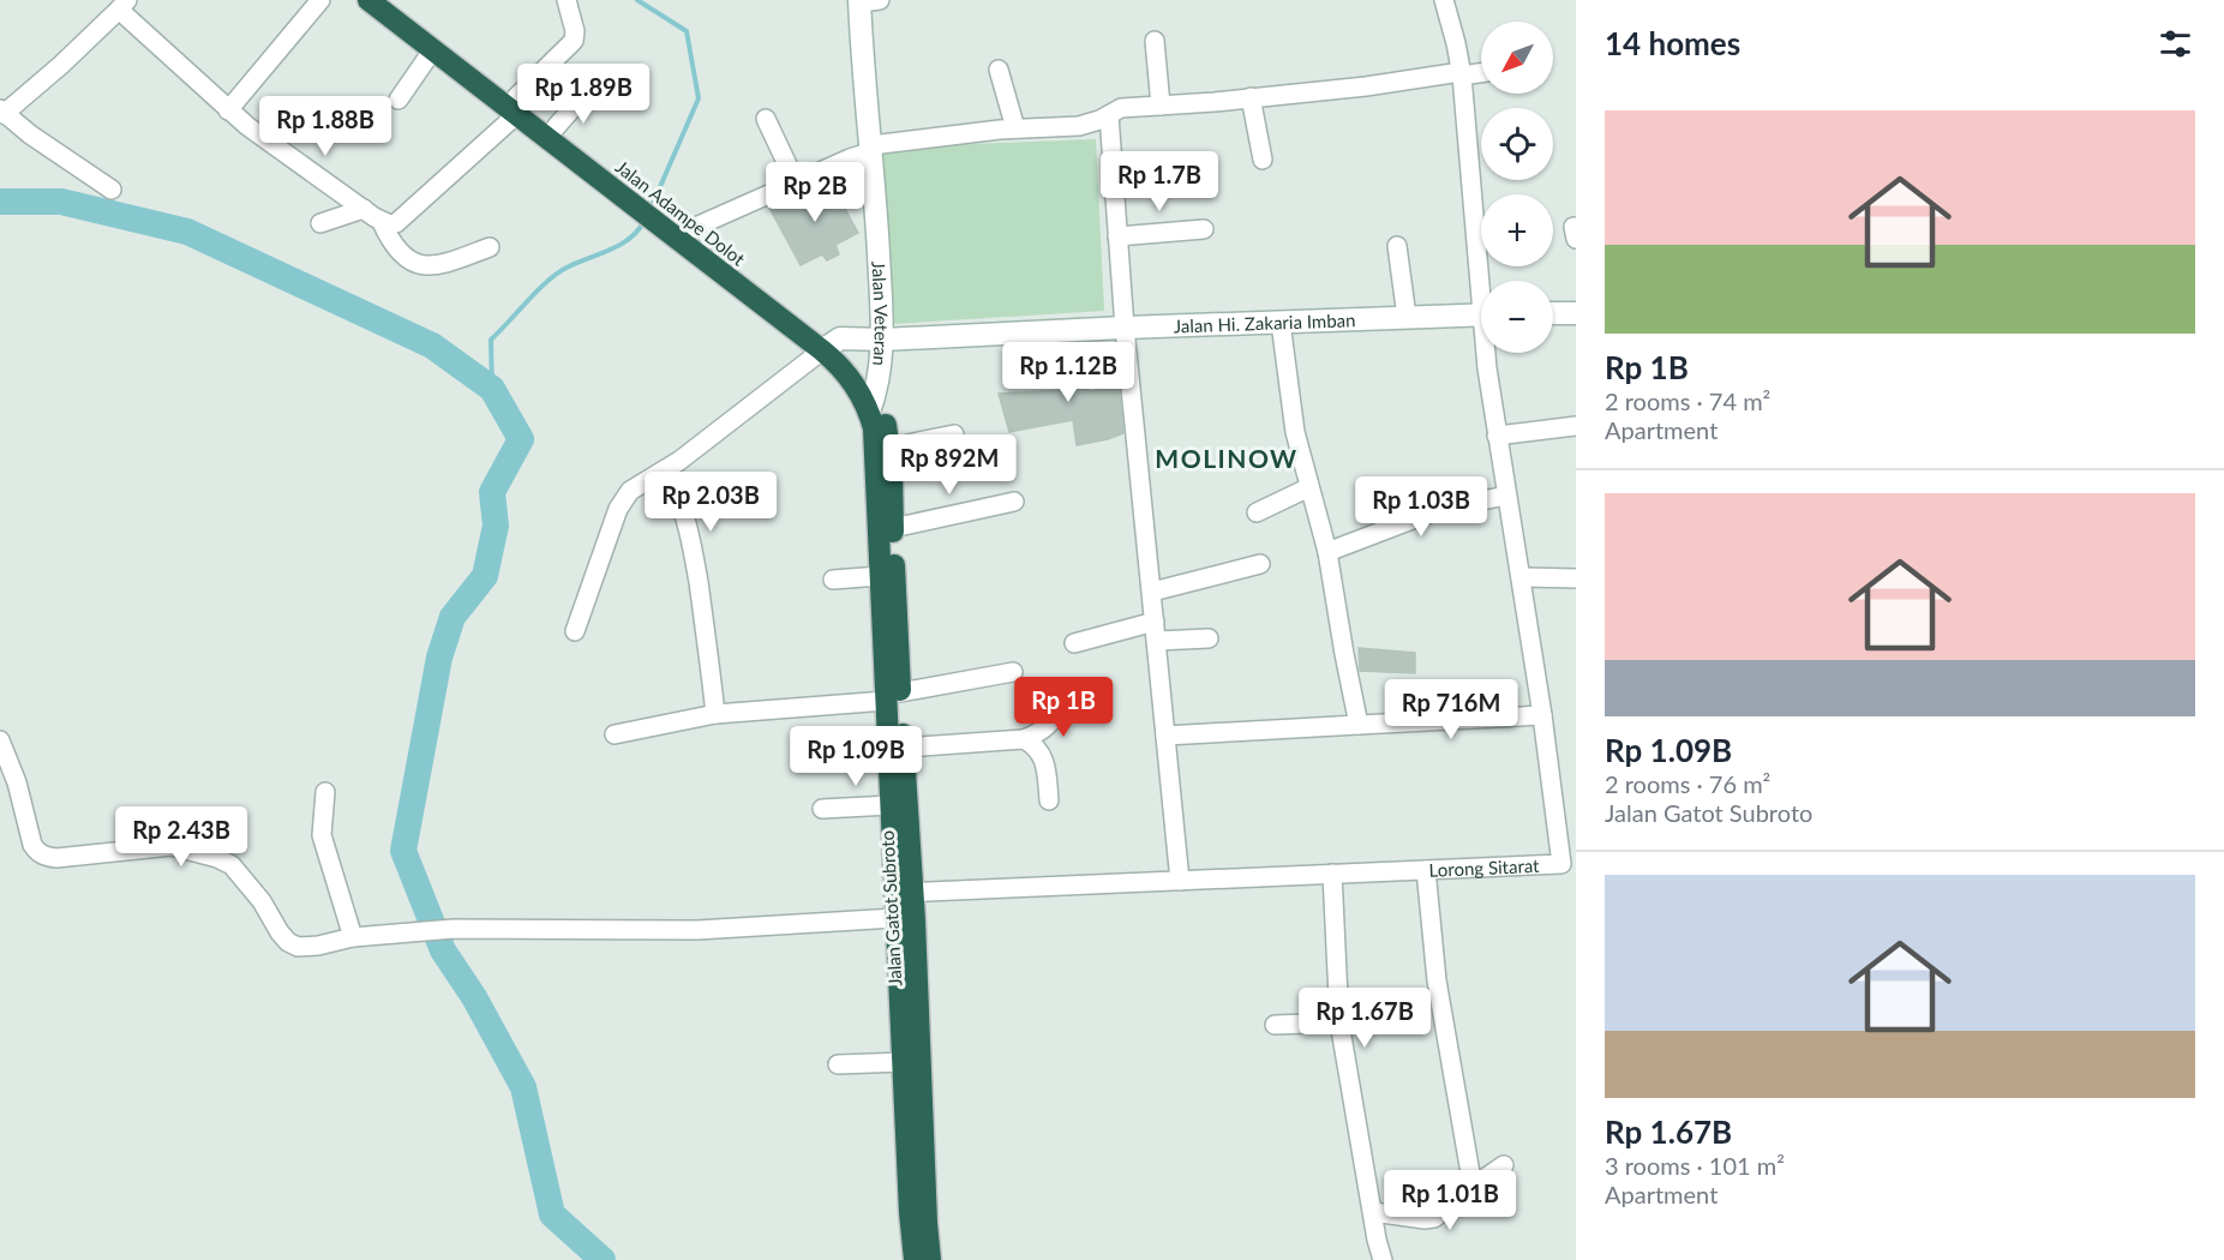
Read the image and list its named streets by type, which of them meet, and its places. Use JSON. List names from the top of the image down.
{
  "streets": {
    "highway": ["Jalan Adampe Dolot", "Jalan Gatot Subroto"],
    "main road": ["Jalan Veteran", "Jalan Hi. Zakaria Imban"],
    "street": ["Lorong Sitarat"]
  },
  "crossings": [
    ["Jalan Adampe Dolot", "Jalan Veteran"],
    ["Jalan Adampe Dolot", "Jalan Hi. Zakaria Imban"],
    ["Jalan Adampe Dolot", "Jalan Gatot Subroto"],
    ["Jalan Veteran", "Jalan Hi. Zakaria Imban"],
    ["Jalan Veteran", "Jalan Gatot Subroto"],
    ["Lorong Sitarat", "Jalan Gatot Subroto"]
  ],
  "districts": ["MOLINOW"],
  "north": "bottom left",
  "page": {
    "heading": "14 homes",
    "map_buttons": ["+", "−"],
    "price": [
      "Rp 1.89B",
      "Rp 1.88B",
      "Rp 1.7B",
      "Rp 2B",
      "Rp 1.12B",
      "Rp 892M",
      "Rp 2.03B",
      "Rp 1.03B",
      "Rp 1B",
      "Rp 716M",
      "Rp 1.09B",
      "Rp 2.43B",
      "Rp 1.67B",
      "Rp 1.01B"
    ],
    "list": [
      {
        "name": "Rp 1B",
        "note": "2 rooms · 74 m² · Apartment"
      },
      {
        "name": "Rp 1.09B",
        "note": "2 rooms · 76 m² · Jalan Gatot Subroto"
      },
      {
        "name": "Rp 1.67B",
        "note": "3 rooms · 101 m² · Apartment"
      }
    ]
  }
}
